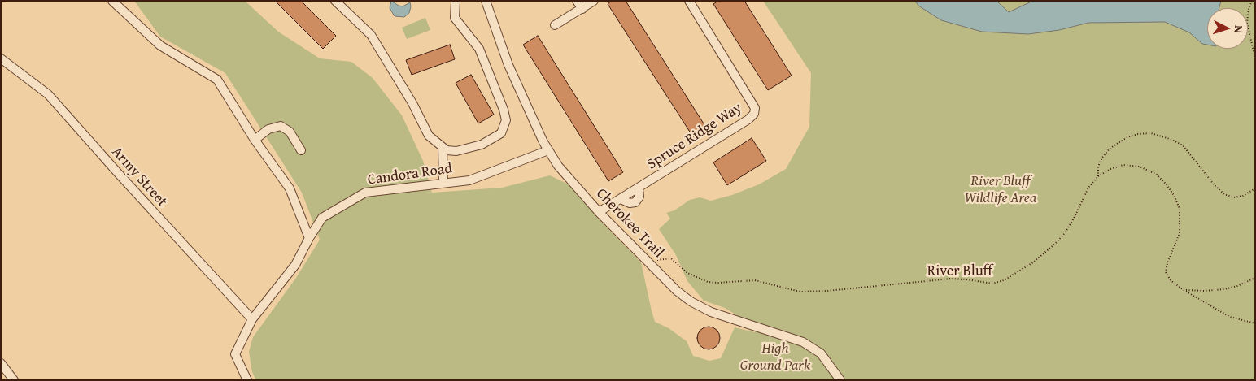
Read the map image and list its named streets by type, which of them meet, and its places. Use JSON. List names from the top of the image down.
{
  "streets": {
    "street": [
      "Spruce Ridge Way",
      "Candora Road",
      "Army Street",
      "Cherokee Trail"
    ],
    "path": ["River Bluff"]
  },
  "crossings": [
    ["Spruce Ridge Way", "Cherokee Trail"],
    ["Candora Road", "Army Street"],
    ["Candora Road", "Cherokee Trail"],
    ["Cherokee Trail", "River Bluff"]
  ],
  "parks": ["River Bluff Wildlife Area", "High Ground Park"],
  "north": "right"
}
